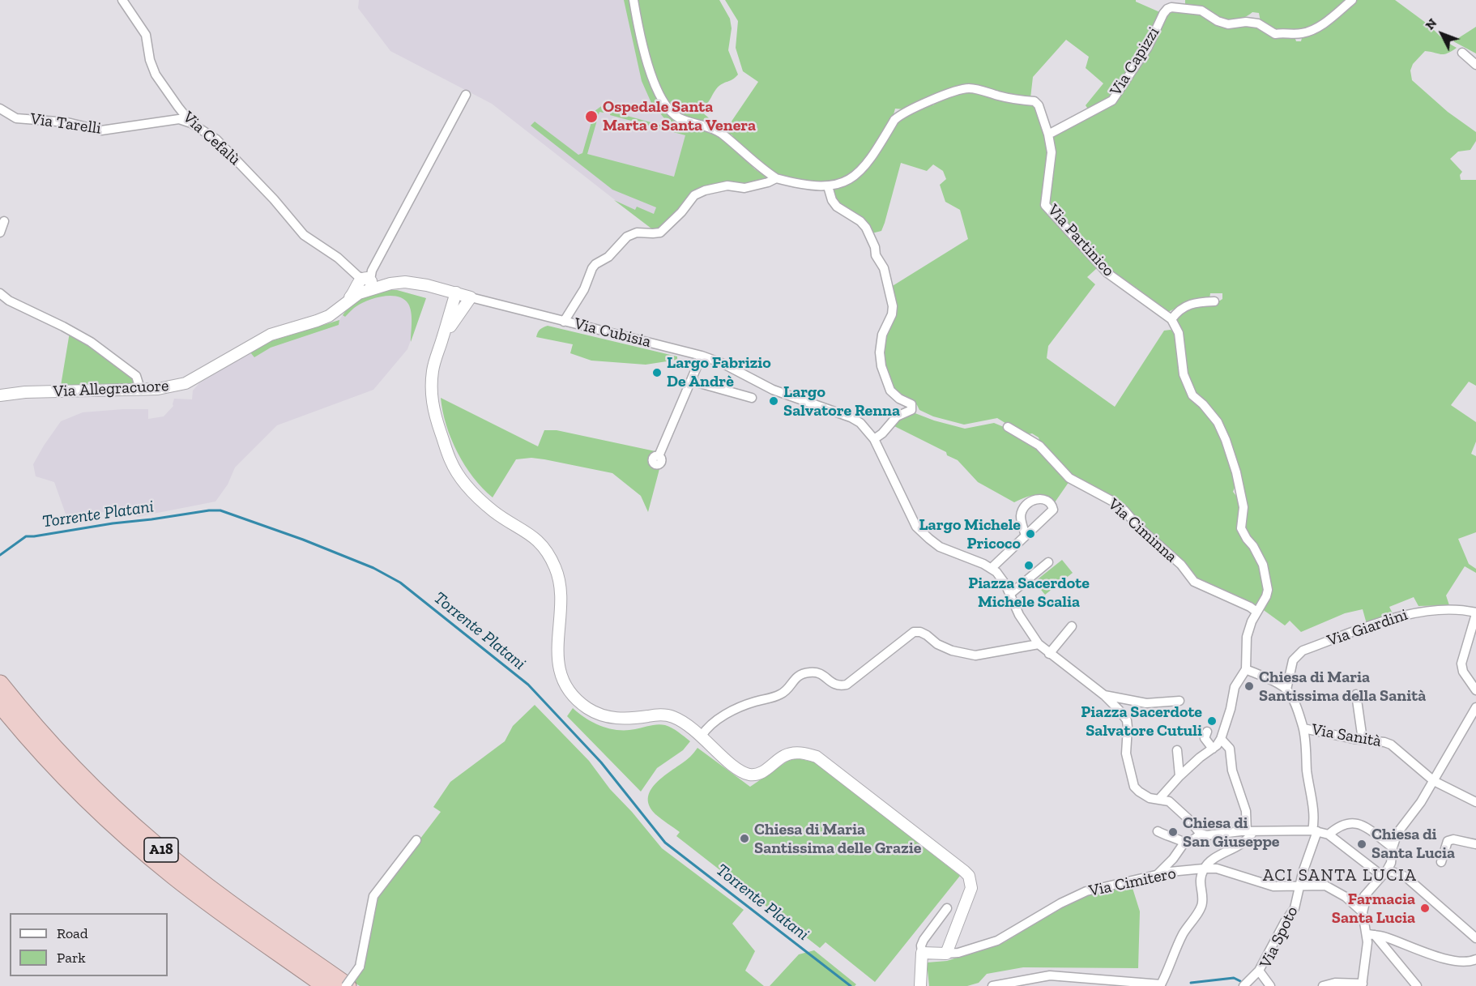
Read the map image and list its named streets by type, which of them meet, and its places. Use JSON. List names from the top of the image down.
{
  "streets": {
    "highway": ["A18"],
    "street": [
      "Via Capizzi",
      "Via Tarelli",
      "Via Cefalù",
      "Via Partinico",
      "Via Cubisia",
      "Via Allegracuore",
      "Via Ciminna",
      "Via Giardini",
      "Via Sanità",
      "Via Cimitero",
      "Via Spoto"
    ]
  },
  "crossings": [
    ["Via Capizzi", "Via Partinico"],
    ["Via Tarelli", "Via Cefalù"],
    ["Via Cefalù", "Via Cubisia"],
    ["Via Cefalù", "Via Allegracuore"],
    ["Via Cubisia", "Via Allegracuore"],
    ["Via Giardini", "Via Sanità"],
    ["Via Sanità", "Via Spoto"],
    ["Via Cimitero", "Via Spoto"]
  ],
  "districts": ["ACI SANTA LUCIA"],
  "water": ["Torrente Platani"],
  "places": [
    "Ospedale Santa Marta e Santa Venera",
    "Largo Fabrizio De Andrè",
    "Largo Salvatore Renna",
    "Largo Michele Pricoco",
    "Piazza Sacerdote Michele Scalia",
    "Chiesa di Maria Santissima della Sanità",
    "Piazza Sacerdote Salvatore Cutuli",
    "Chiesa di San Giuseppe",
    "Chiesa di Maria Santissima delle Grazie",
    "Chiesa di Santa Lucia",
    "Farmacia Santa Lucia"
  ],
  "legend": ["Road", "Park"],
  "north": "top left"
}
